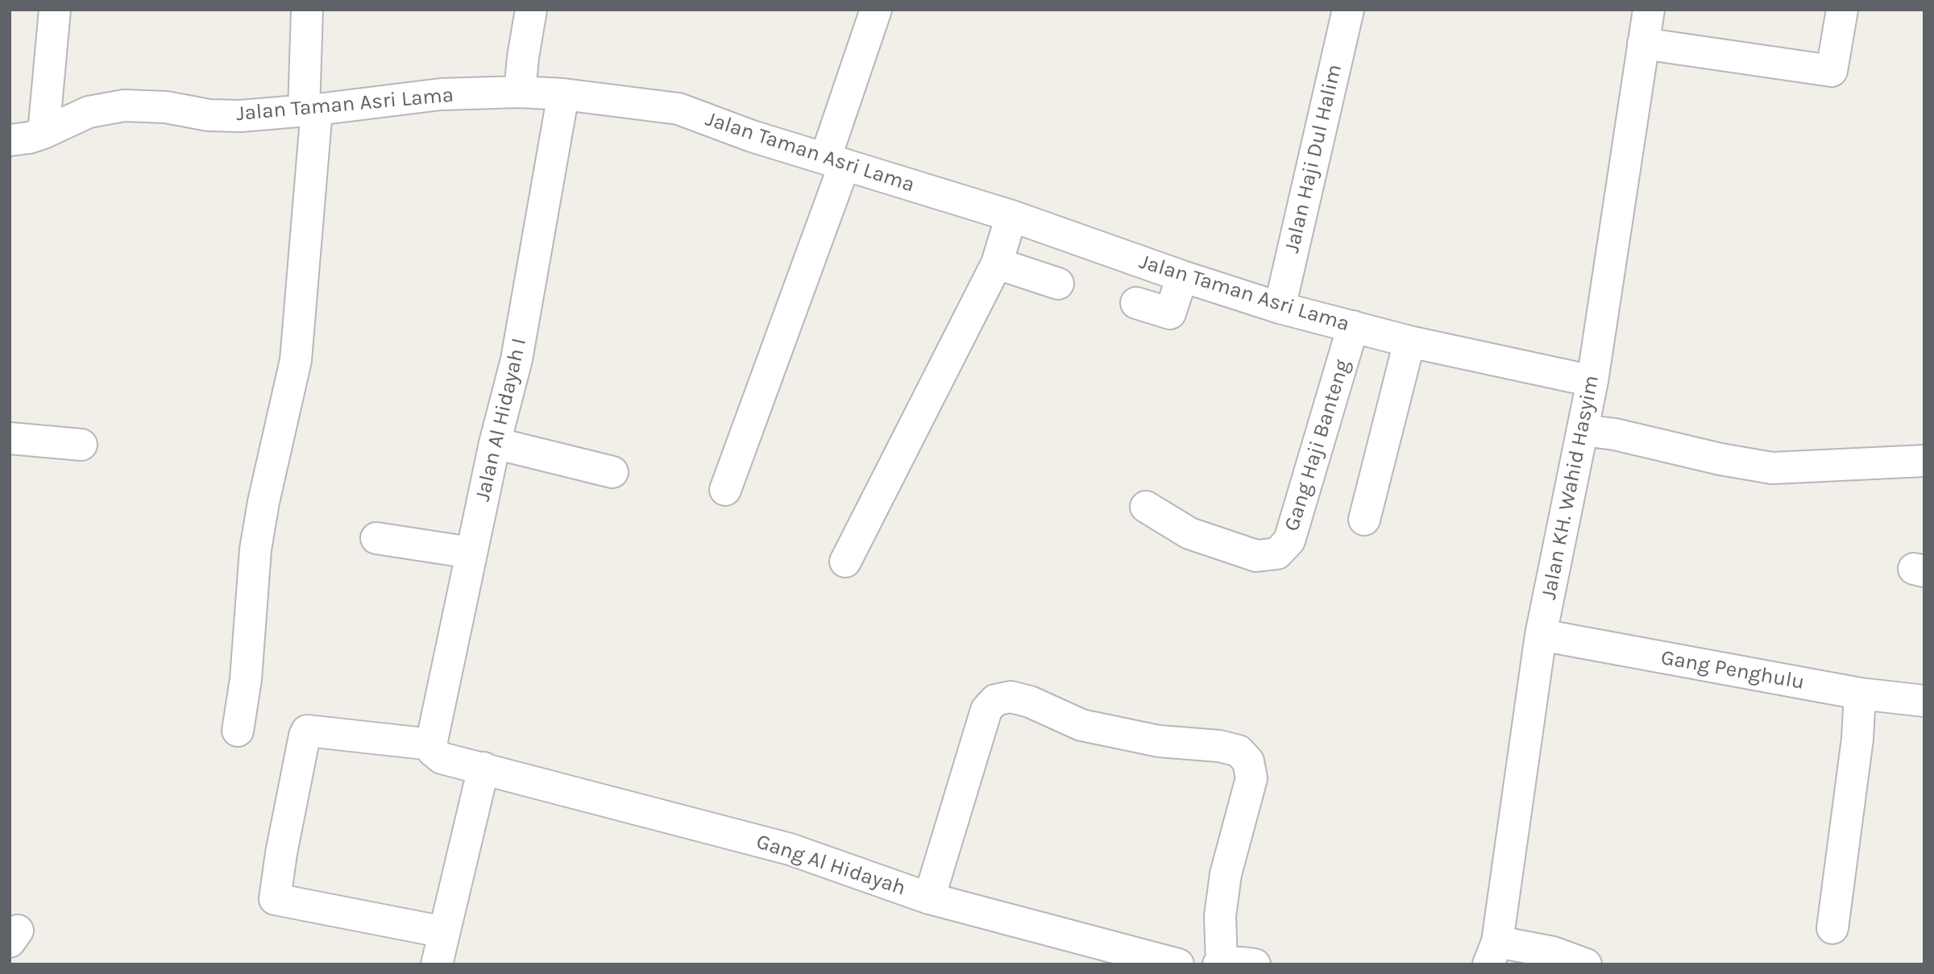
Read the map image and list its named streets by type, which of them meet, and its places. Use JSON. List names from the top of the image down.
{
  "streets": {
    "street": [
      "Jalan Taman Asri Lama",
      "Jalan Haji Dul Halim",
      "Jalan Al Hidayah I",
      "Gang Haji Banteng",
      "Jalan KH. Wahid Hasyim",
      "Gang Penghulu",
      "Gang Al Hidayah"
    ]
  },
  "crossings": [
    ["Jalan Taman Asri Lama", "Jalan Haji Dul Halim"],
    ["Jalan Taman Asri Lama", "Jalan Al Hidayah I"],
    ["Jalan Taman Asri Lama", "Gang Haji Banteng"],
    ["Jalan Taman Asri Lama", "Jalan KH. Wahid Hasyim"],
    ["Jalan Al Hidayah I", "Gang Al Hidayah"],
    ["Jalan KH. Wahid Hasyim", "Gang Penghulu"]
  ]
}
